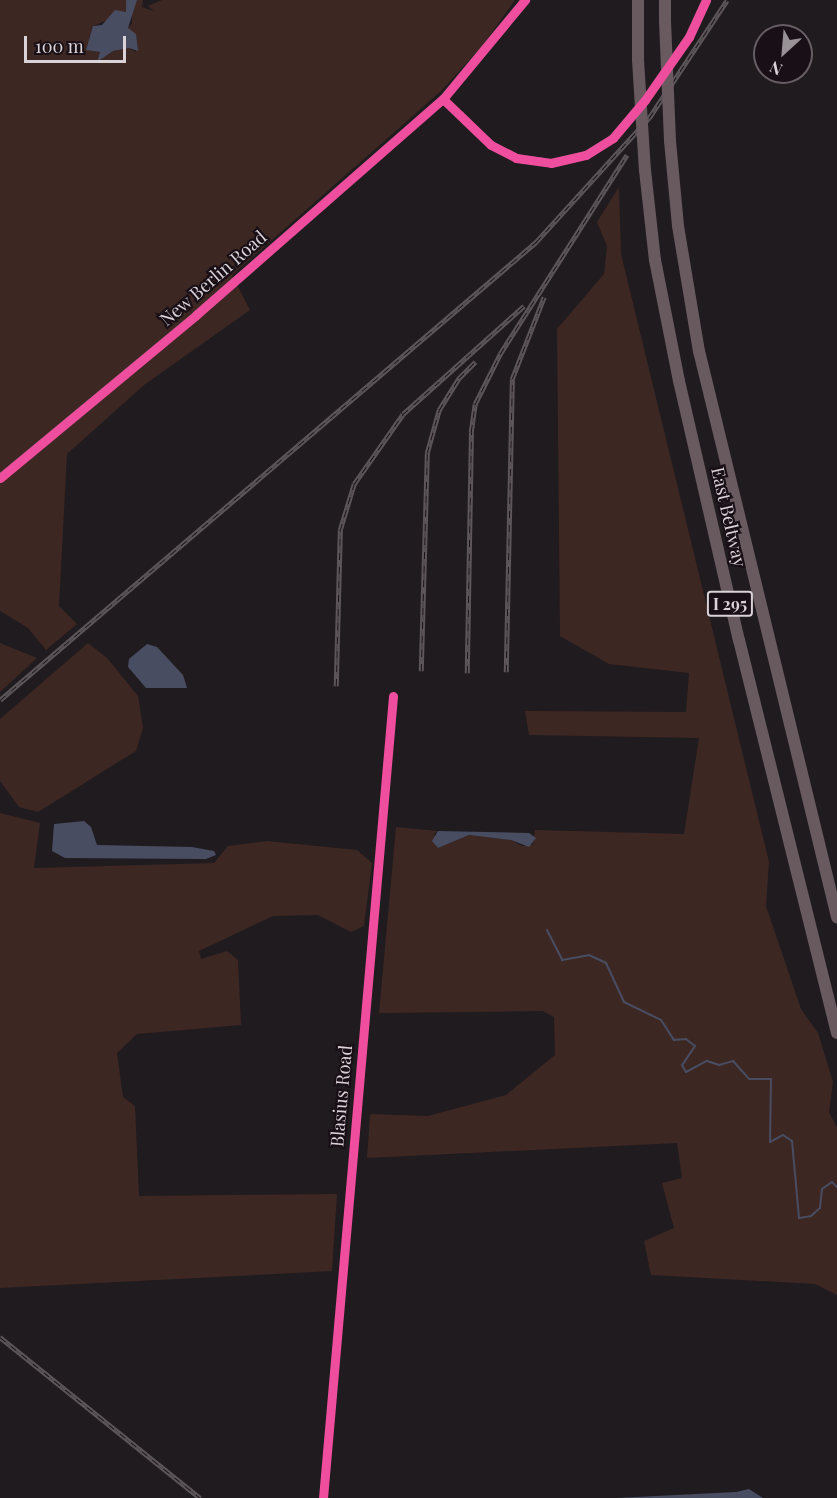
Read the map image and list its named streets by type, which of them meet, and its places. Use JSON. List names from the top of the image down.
{
  "streets": {
    "highway": ["East Beltway", "I 295"],
    "street": ["New Berlin Road", "Blasius Road"]
  },
  "scale_bar": "100 m",
  "north": "bottom left"
}
